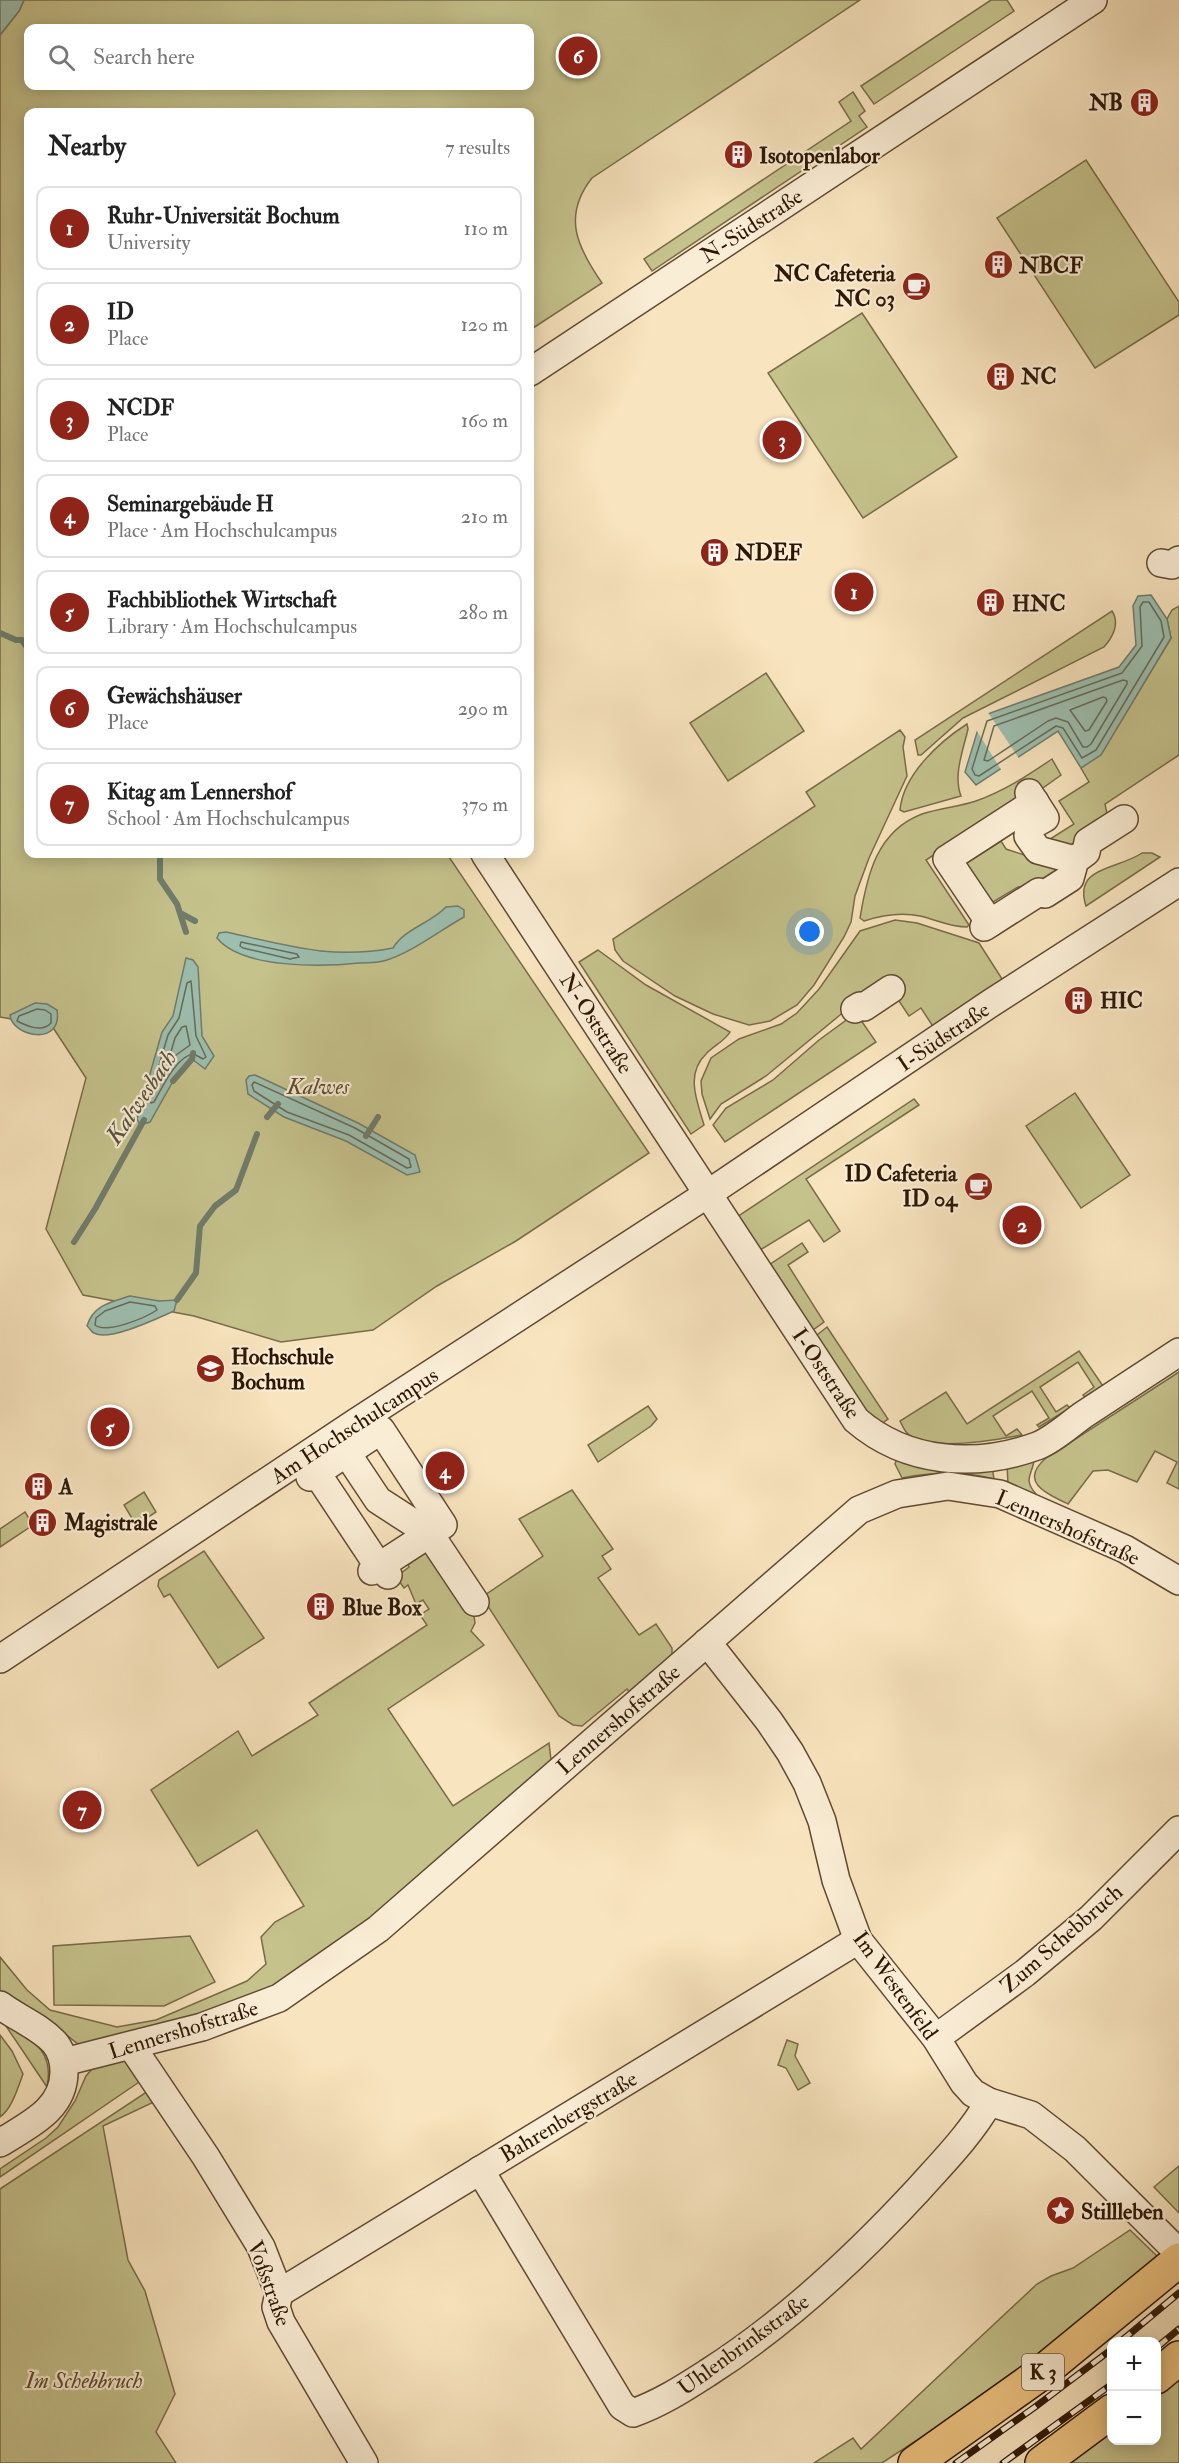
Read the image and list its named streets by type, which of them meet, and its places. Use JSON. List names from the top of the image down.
{
  "streets": {
    "highway": ["K 3"],
    "street": [
      "N-Südstraße",
      "N-Oststraße",
      "I-Südstraße",
      "I-Oststraße",
      "Am Hochschulcampus",
      "Lennershofstraße",
      "Zum Schebbruch",
      "Im Westenfeld",
      "Bahrenbergstraße",
      "Voßstraße",
      "Uhlenbrinkstraße"
    ]
  },
  "crossings": [
    ["N-Oststraße", "I-Südstraße"],
    ["N-Oststraße", "I-Oststraße"],
    ["N-Oststraße", "Am Hochschulcampus"],
    ["I-Südstraße", "I-Oststraße"],
    ["I-Südstraße", "Am Hochschulcampus"],
    ["I-Oststraße", "Am Hochschulcampus"],
    ["Lennershofstraße", "Im Westenfeld"],
    ["Lennershofstraße", "Voßstraße"],
    ["Zum Schebbruch", "Im Westenfeld"],
    ["Im Westenfeld", "Bahrenbergstraße"],
    ["Im Westenfeld", "Uhlenbrinkstraße"],
    ["Bahrenbergstraße", "Voßstraße"],
    ["Bahrenbergstraße", "Uhlenbrinkstraße"]
  ],
  "water": ["Kalwesbach"],
  "parks": ["Kalwes", "Im Schebbruch"],
  "places": {
    "building": [
      "NB",
      "Isotopenlabor",
      "NBCF",
      "NC",
      "NDEF",
      "HNC",
      "HIC",
      "A",
      "Magistrale",
      "Blue Box"
    ],
    "cafe": ["NC Cafeteria NC 03", "ID Cafeteria ID 04"],
    "school or university": ["Hochschule Bochum"],
    "place": ["Stillleben"]
  },
  "page": {
    "search": "Search here",
    "pins": [
      "6",
      "3",
      "1",
      "2",
      "5",
      "4",
      "7"
    ],
    "heading": ["Nearby", "7 results"],
    "list": [
      {
        "mark": "1",
        "name": "Ruhr-Universität Bochum",
        "note": "University",
        "value": "110 m"
      },
      {
        "mark": "2",
        "name": "ID",
        "note": "Place",
        "value": "120 m"
      },
      {
        "mark": "3",
        "name": "NCDF",
        "note": "Place",
        "value": "160 m"
      },
      {
        "mark": "4",
        "name": "Seminargebäude H",
        "note": "Place · Am Hochschulcampus",
        "value": "210 m"
      },
      {
        "mark": "5",
        "name": "Fachbibliothek Wirtschaft",
        "note": "Library · Am Hochschulcampus",
        "value": "280 m"
      },
      {
        "mark": "6",
        "name": "Gewächshäuser",
        "note": "Place",
        "value": "290 m"
      },
      {
        "mark": "7",
        "name": "Kitag am Lennershof",
        "note": "School · Am Hochschulcampus",
        "value": "370 m"
      }
    ],
    "map_buttons": ["+", "−"]
  }
}
